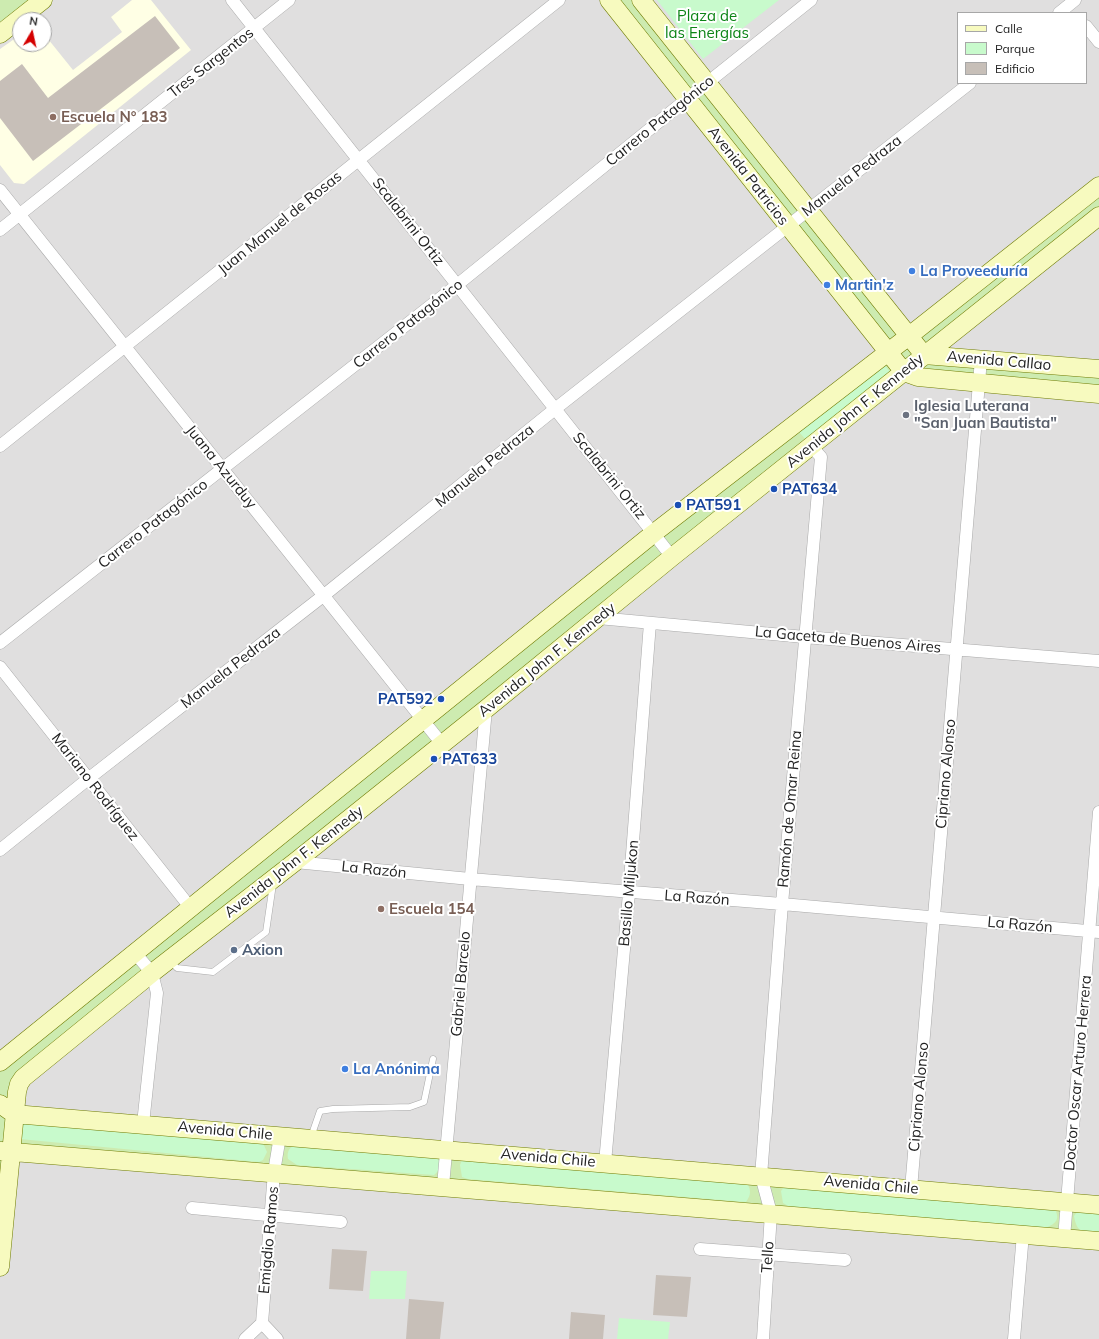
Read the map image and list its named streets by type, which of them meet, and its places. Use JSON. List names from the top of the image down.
{
  "streets": {
    "main road": [
      "Avenida Patricios",
      "Avenida Callao",
      "Avenida John F. Kennedy",
      "Avenida Chile"
    ],
    "street": [
      "Tres Sargentos",
      "Carrero Patagónico",
      "Manuela Pedraza",
      "Scalabrini Ortiz",
      "Juan Manuel de Rosas",
      "Juana Azurduy",
      "La Gaceta de Buenos Aires",
      "Cipriano Alonso",
      "Mariano Rodríguez",
      "Ramón de Omar Reina",
      "La Razón",
      "Basillo Miljukon",
      "Gabriel Barcelo",
      "Doctor Oscar Arturo Herrera",
      "Emigdio Ramos",
      "Tello"
    ]
  },
  "crossings": [
    ["Tres Sargentos", "Scalabrini Ortiz"],
    ["Tres Sargentos", "Juana Azurduy"],
    ["Carrero Patagónico", "Avenida Patricios"],
    ["Carrero Patagónico", "Scalabrini Ortiz"],
    ["Carrero Patagónico", "Juana Azurduy"],
    ["Avenida Patricios", "Manuela Pedraza"],
    ["Avenida Patricios", "Avenida John F. Kennedy"],
    ["Manuela Pedraza", "Scalabrini Ortiz"],
    ["Manuela Pedraza", "Juana Azurduy"],
    ["Manuela Pedraza", "Mariano Rodríguez"],
    ["Scalabrini Ortiz", "Juan Manuel de Rosas"],
    ["Scalabrini Ortiz", "Avenida John F. Kennedy"],
    ["Juan Manuel de Rosas", "Juana Azurduy"],
    ["Avenida Callao", "Avenida John F. Kennedy"],
    ["Avenida Callao", "Cipriano Alonso"],
    ["Avenida John F. Kennedy", "Juana Azurduy"],
    ["Avenida John F. Kennedy", "La Gaceta de Buenos Aires"],
    ["Avenida John F. Kennedy", "Mariano Rodríguez"],
    ["Avenida John F. Kennedy", "Ramón de Omar Reina"],
    ["Avenida John F. Kennedy", "La Razón"],
    ["Avenida John F. Kennedy", "Gabriel Barcelo"],
    ["Avenida John F. Kennedy", "Avenida Chile"],
    ["La Gaceta de Buenos Aires", "Cipriano Alonso"],
    ["La Gaceta de Buenos Aires", "Ramón de Omar Reina"],
    ["La Gaceta de Buenos Aires", "Basillo Miljukon"],
    ["Cipriano Alonso", "La Razón"],
    ["Cipriano Alonso", "Avenida Chile"],
    ["Ramón de Omar Reina", "La Razón"],
    ["Ramón de Omar Reina", "Avenida Chile"],
    ["Ramón de Omar Reina", "Tello"],
    ["La Razón", "Basillo Miljukon"],
    ["La Razón", "Gabriel Barcelo"],
    ["La Razón", "Doctor Oscar Arturo Herrera"],
    ["Basillo Miljukon", "Avenida Chile"],
    ["Gabriel Barcelo", "Avenida Chile"],
    ["Doctor Oscar Arturo Herrera", "Avenida Chile"],
    ["Avenida Chile", "Emigdio Ramos"],
    ["Avenida Chile", "Tello"]
  ],
  "parks": ["Plaza de las Energías"],
  "places": [
    "Escuela N° 183",
    "La Proveeduría",
    "Martin'z",
    "Iglesia Luterana \"San Juan Bautista\"",
    "PAT634",
    "PAT591",
    "PAT592",
    "PAT633",
    "Escuela 154",
    "Axion",
    "La Anónima"
  ],
  "legend": ["Calle", "Parque", "Edificio"],
  "north": "top"
}
